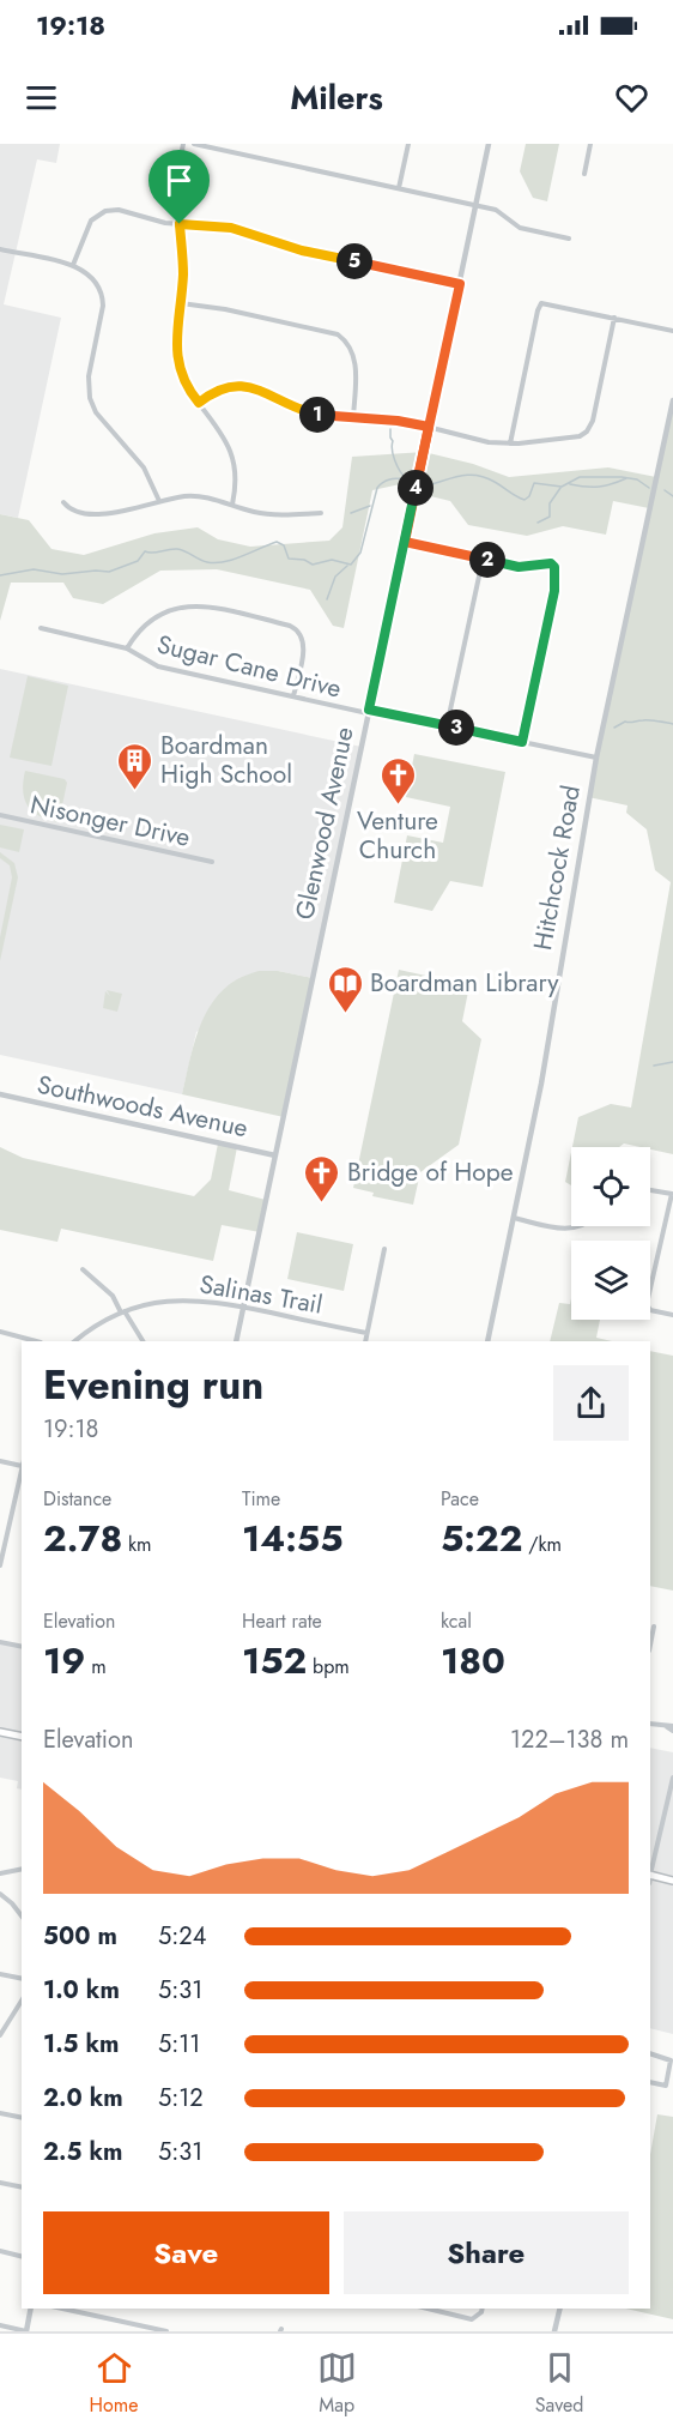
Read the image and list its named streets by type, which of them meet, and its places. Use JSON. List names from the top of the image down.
{
  "streets": {
    "street": [
      "Sugar Cane Drive",
      "Nisonger Drive",
      "Glenwood Avenue",
      "Hitchcock Road",
      "Southwoods Avenue",
      "Salinas Trail"
    ]
  },
  "crossings": [
    ["Sugar Cane Drive", "Glenwood Avenue"],
    ["Sugar Cane Drive", "Hitchcock Road"],
    ["Glenwood Avenue", "Southwoods Avenue"],
    ["Glenwood Avenue", "Salinas Trail"]
  ],
  "places": {
    "building": ["Boardman High School"],
    "church": ["Venture Church", "Bridge of Hope"],
    "library": ["Boardman Library"]
  },
  "page": {
    "status": "19:18",
    "header": "Milers",
    "pins": [
      "5",
      "1",
      "4",
      "2",
      "3"
    ],
    "heading": ["Evening run", "19:18"],
    "stats": [
      ["Distance", "2.78 km"],
      ["Time", "14:55"],
      ["Pace", "5:22 /km"],
      ["Elevation", "19 m"],
      ["Heart rate", "152 bpm"],
      ["kcal", "180"]
    ],
    "chart": ["Elevation", "122–138 m"],
    "list": [
      {
        "name": "500 m",
        "note": "5:24"
      },
      {
        "name": "1.0 km",
        "note": "5:31"
      },
      {
        "name": "1.5 km",
        "note": "5:11"
      },
      {
        "name": "2.0 km",
        "note": "5:12"
      },
      {
        "name": "2.5 km",
        "note": "5:31"
      }
    ],
    "buttons": ["Save", "Share"],
    "tabs": ["Home", "Map", "Saved"]
  }
}
